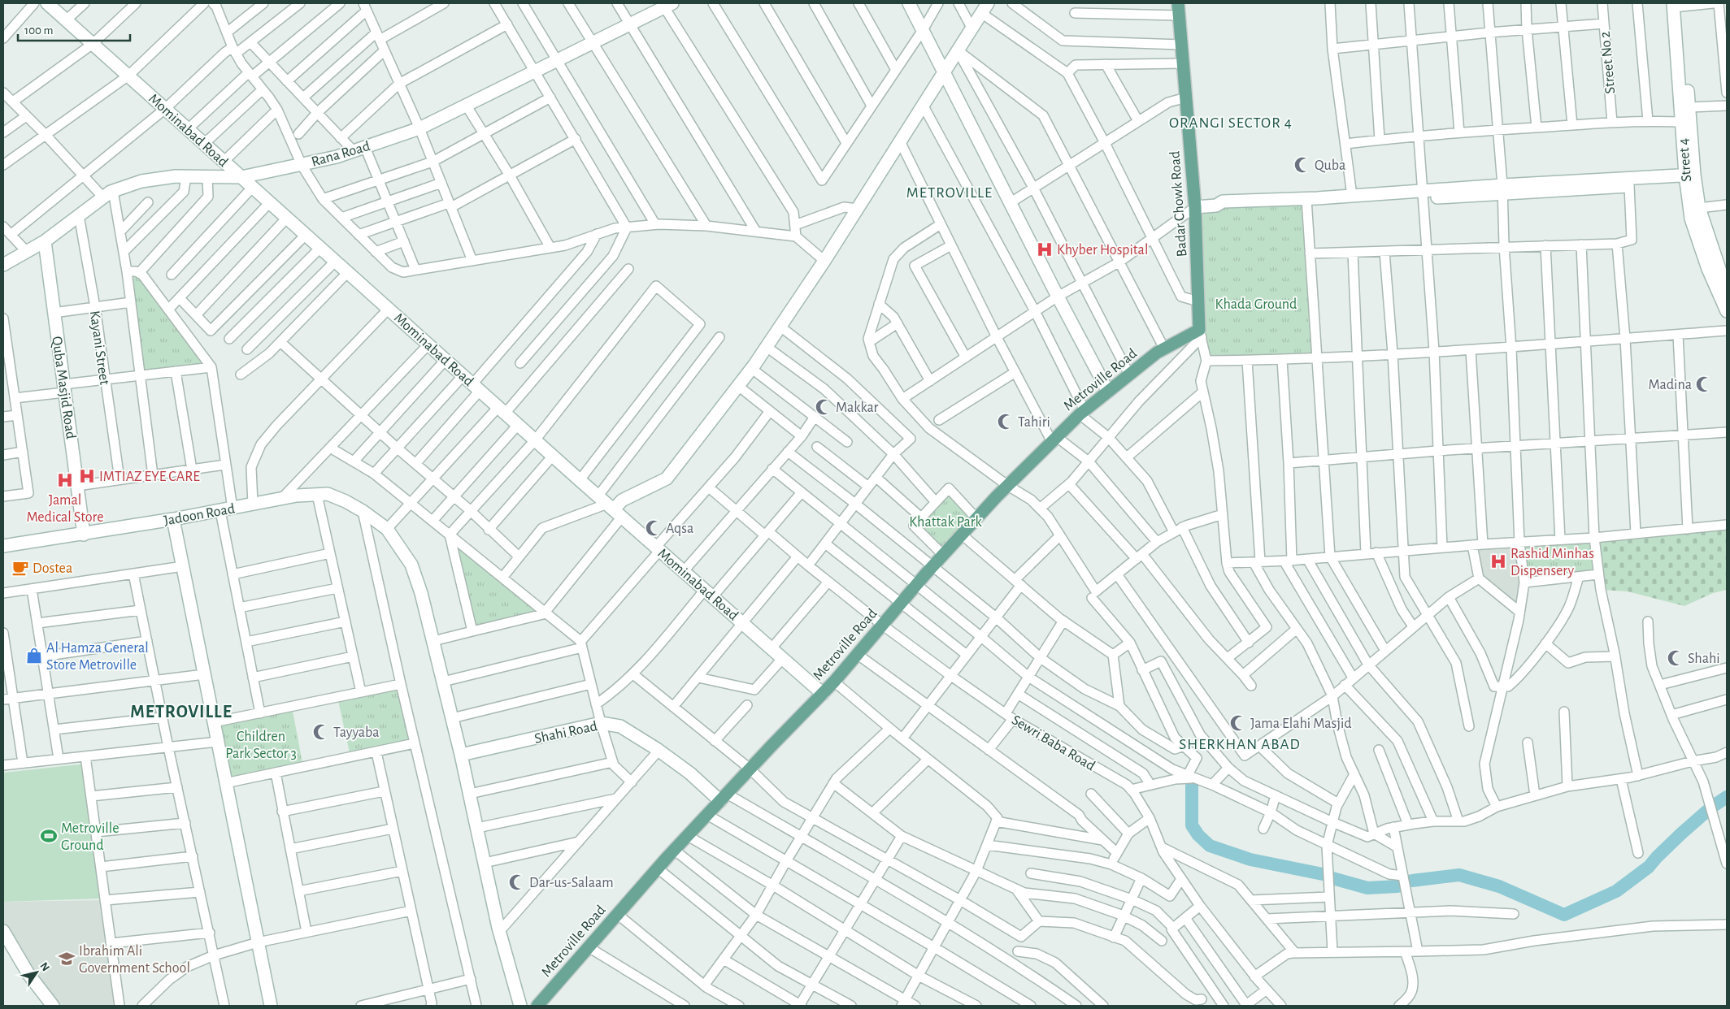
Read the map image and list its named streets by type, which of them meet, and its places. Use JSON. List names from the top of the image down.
{
  "streets": {
    "main road": ["Badar Chowk Road", "Metroville Road"],
    "street": [
      "Street No 2",
      "Mominabad Road",
      "Rana Road",
      "Street 4",
      "Kayani Street",
      "Quba Masjid Road",
      "Jadoon Road",
      "Shahi Road",
      "Sewri Baba Road"
    ]
  },
  "crossings": [
    ["Mominabad Road", "Rana Road"],
    ["Mominabad Road", "Metroville Road"],
    ["Rana Road", "Kayani Street"],
    ["Rana Road", "Quba Masjid Road"],
    ["Badar Chowk Road", "Metroville Road"],
    ["Metroville Road", "Shahi Road"],
    ["Metroville Road", "Sewri Baba Road"],
    ["Quba Masjid Road", "Jadoon Road"],
    ["Jadoon Road", "Shahi Road"]
  ],
  "districts": [
    "ORANGI SECTOR 4",
    "METROVILLE",
    "METROVILLE",
    "SHERKHAN ABAD"
  ],
  "parks": ["Khada Ground", "Khattak Park", "Children Park Sector 3"],
  "places": {
    "mosque": [
      "Quba",
      "Madina",
      "Makkar",
      "Tahiri",
      "Aqsa",
      "Shahi",
      "Jama Elahi Masjid",
      "Tayyaba",
      "Dar-us-Salaam"
    ],
    "hospital": [
      "Khyber Hospital",
      "IMTIAZ EYE CARE",
      "Jamal Medical Store",
      "Rashid Minhas Dispensery"
    ],
    "cafe": ["Dostea"],
    "shop": ["Al Hamza General Store Metroville"],
    "sports": ["Metroville Ground"],
    "school or university": ["Ibrahim Ali Government School"]
  },
  "scale_bar": "100 m",
  "north": "top right"
}
